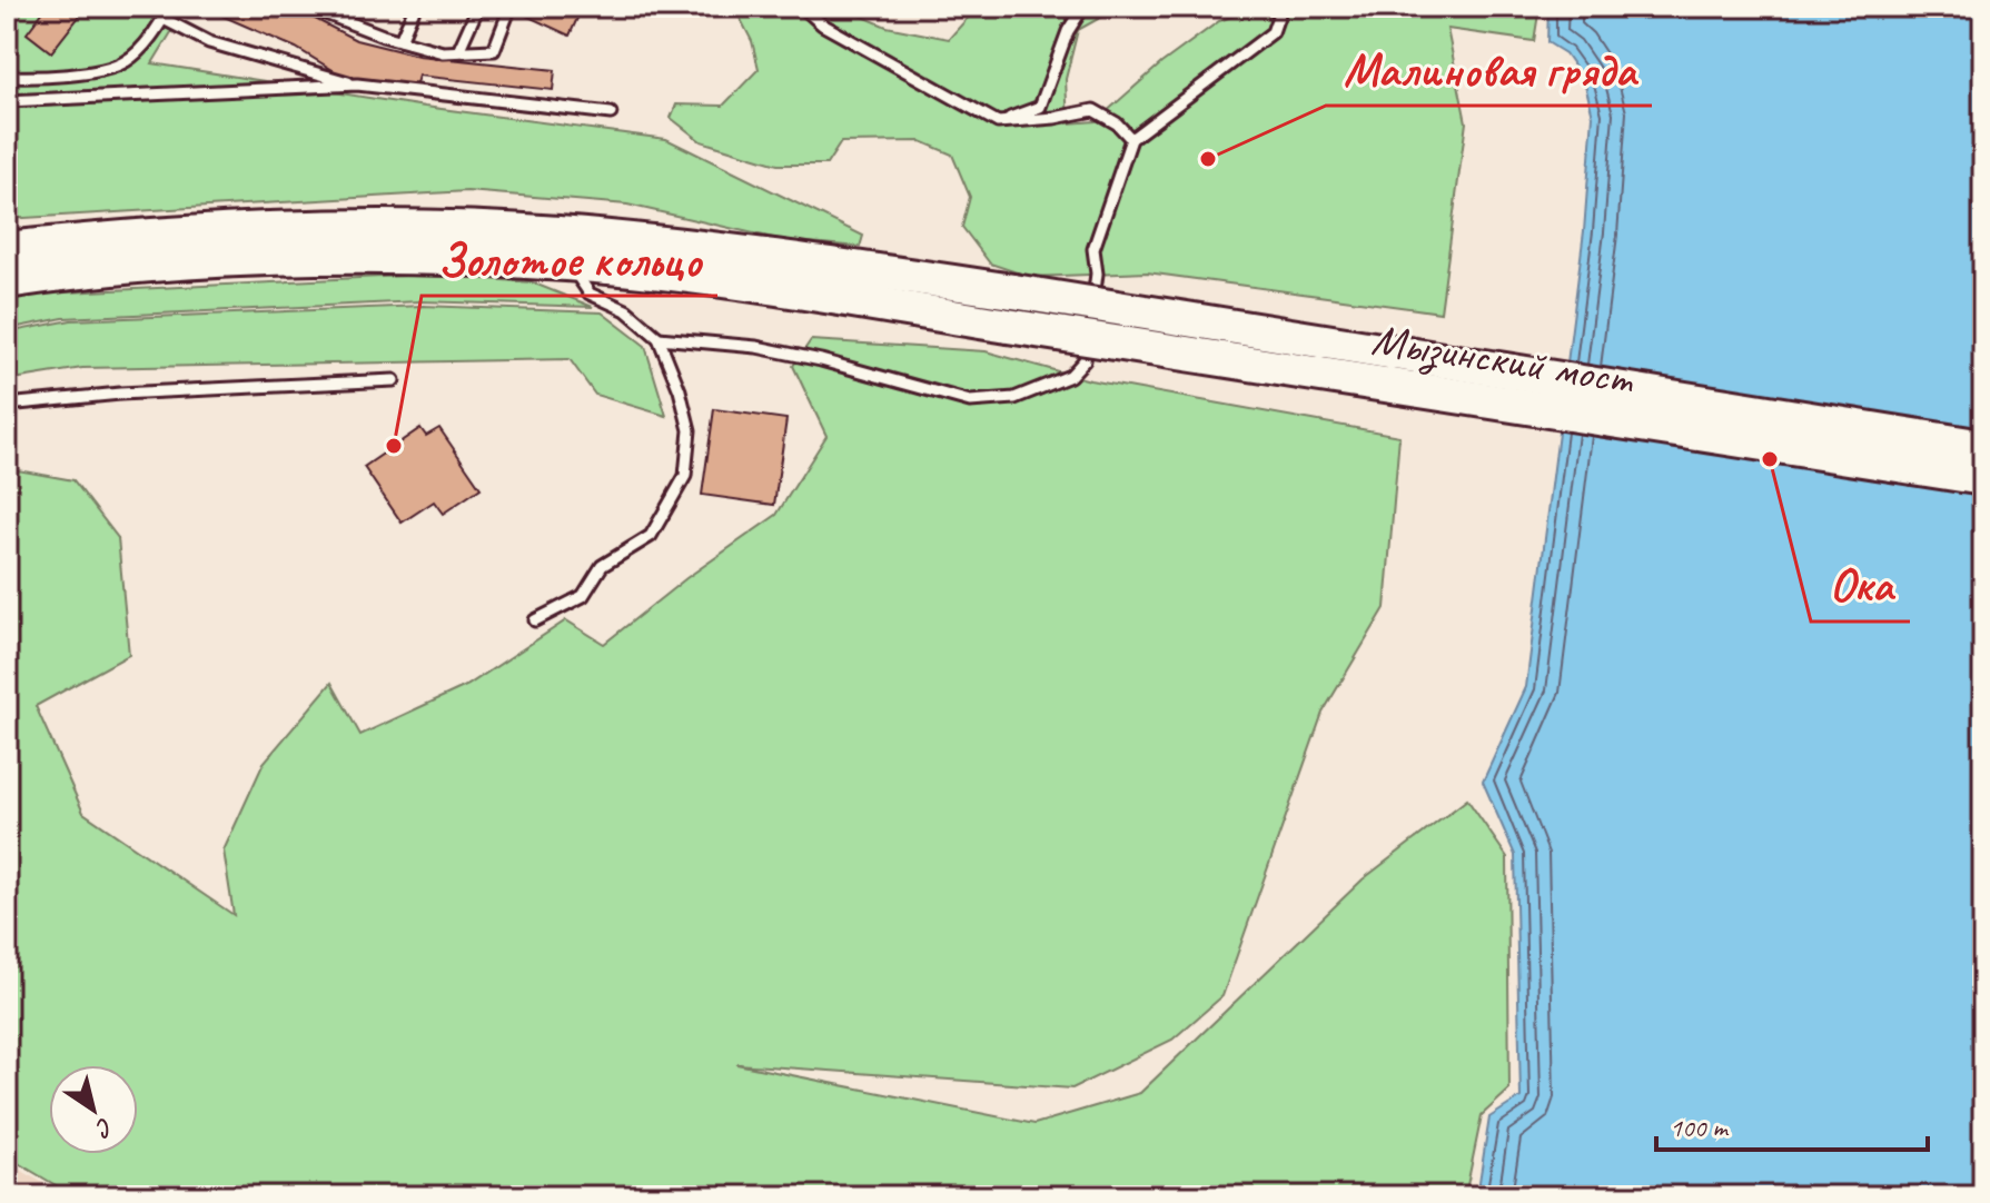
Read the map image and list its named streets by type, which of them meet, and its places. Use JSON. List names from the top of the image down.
{
  "streets": {
    "main road": ["Мызинский мост"]
  },
  "places": ["Малиновая гряда", "Золотое кольцо", "Ока"],
  "scale_bar": "100 m",
  "north": "bottom right"
}
